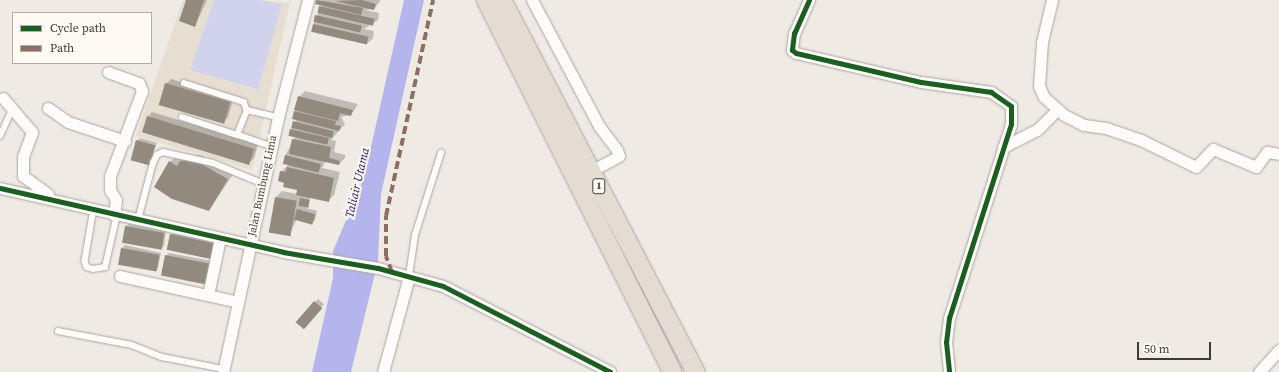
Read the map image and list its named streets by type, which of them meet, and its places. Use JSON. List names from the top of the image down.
{
  "streets": {
    "highway": ["1"],
    "street": ["Jalan Bumbung Lima"]
  },
  "water": ["Taliair Utama"],
  "legend": ["Cycle path", "Path"],
  "scale_bar": "50 m"
}
